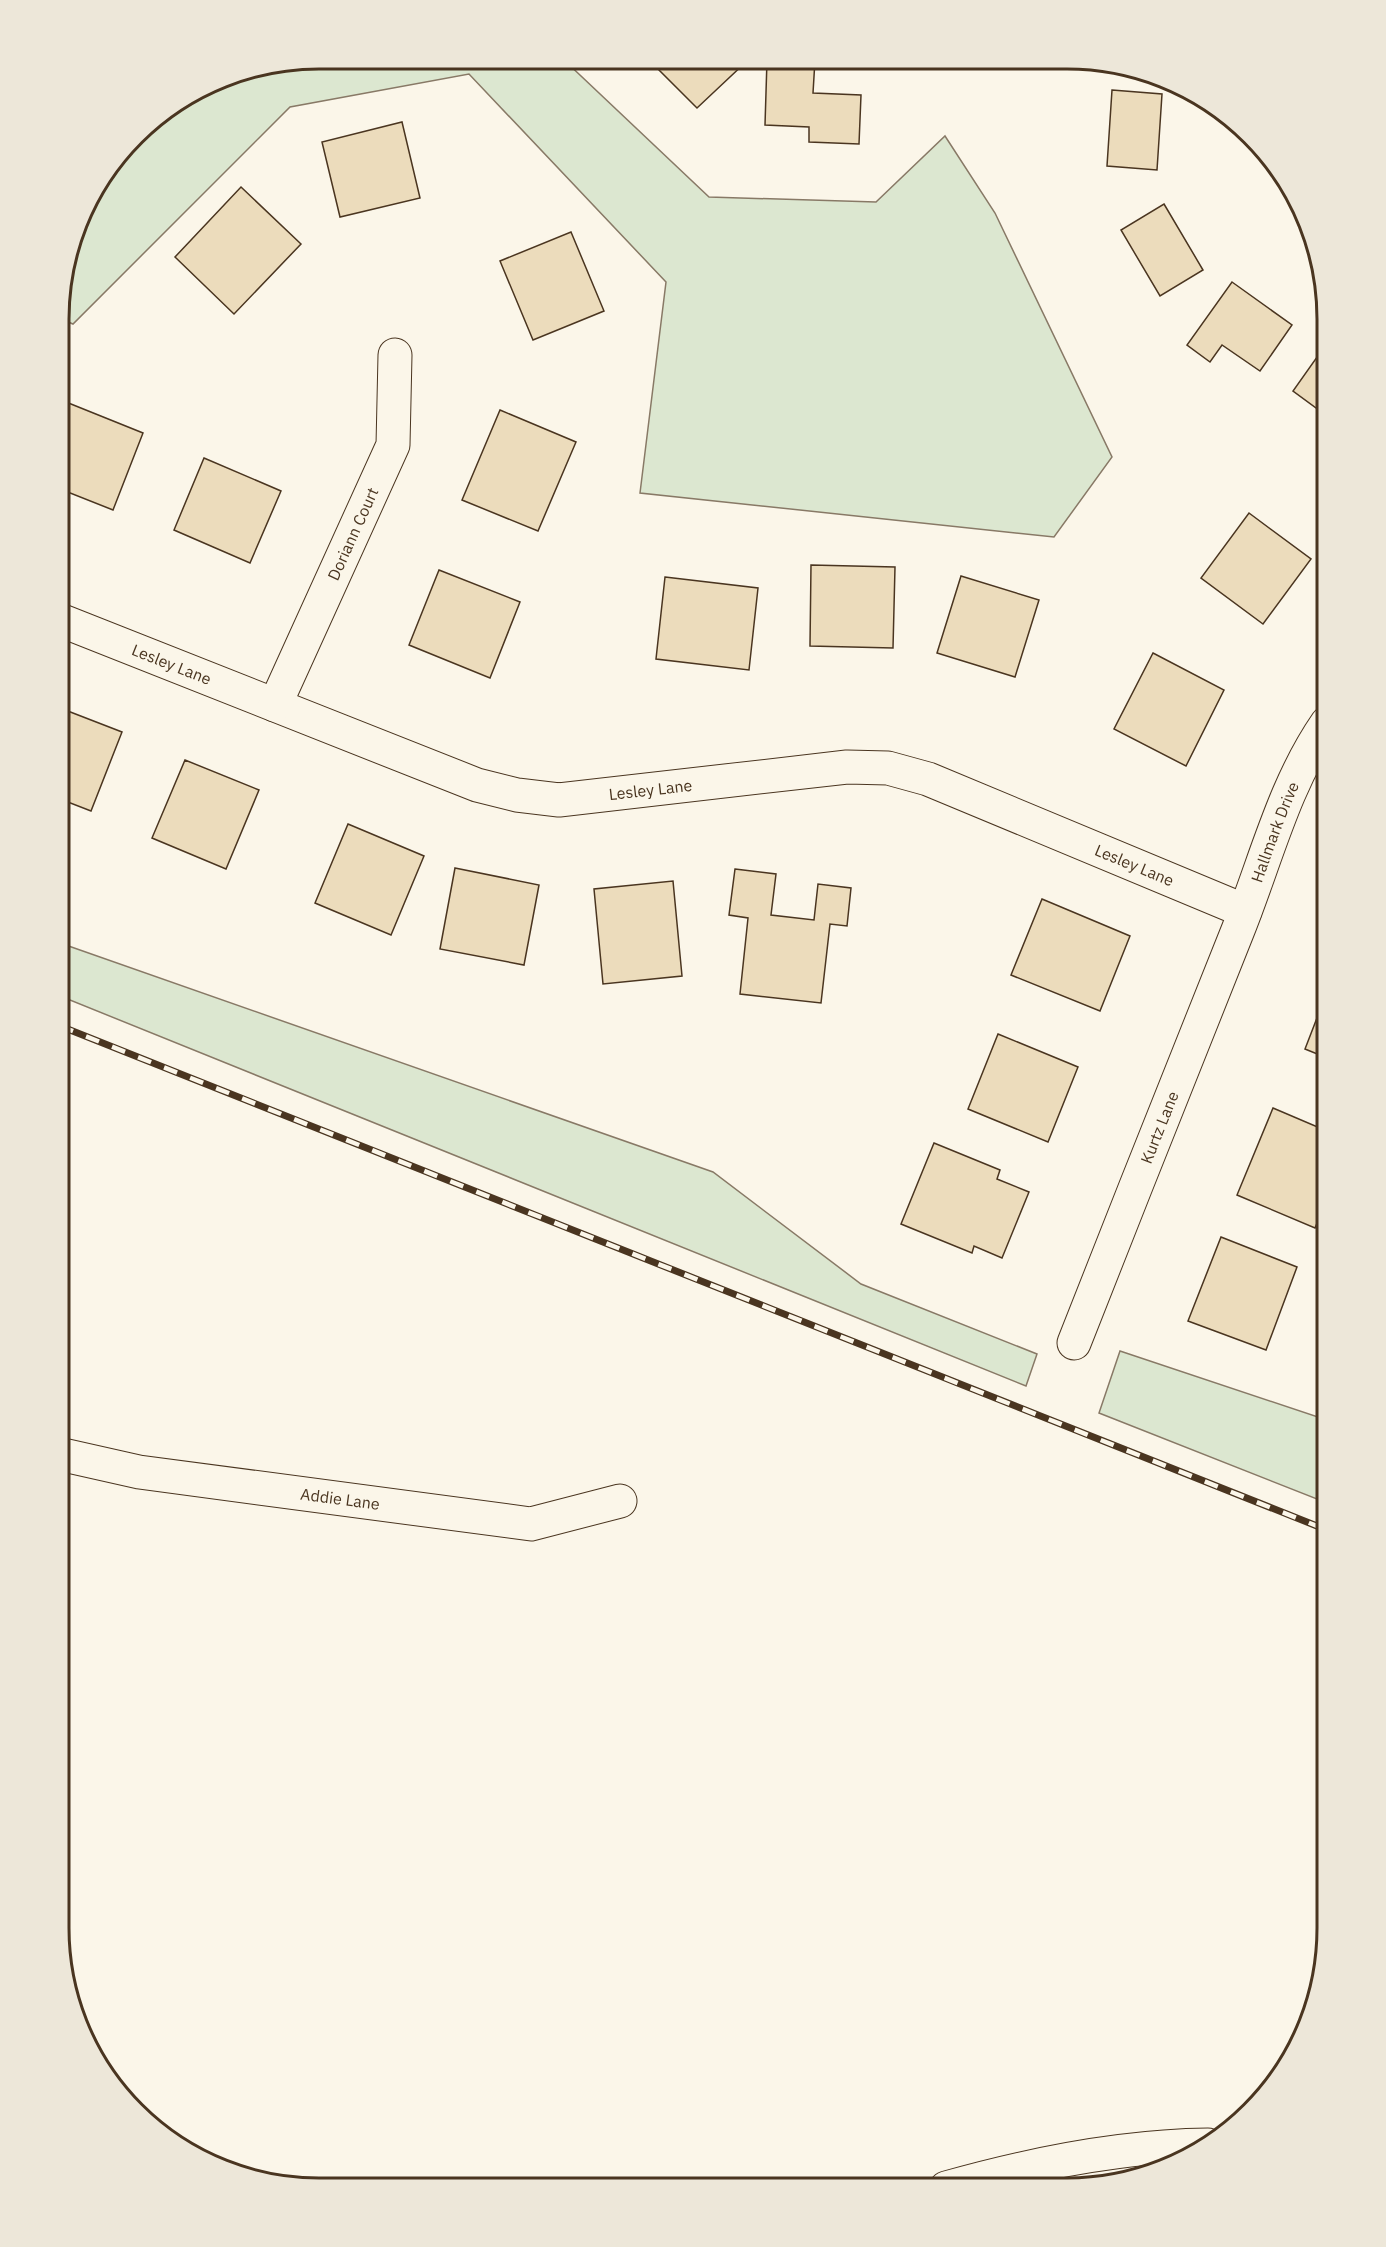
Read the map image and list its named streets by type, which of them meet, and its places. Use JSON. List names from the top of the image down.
{
  "streets": {
    "street": [
      "Doriann Court",
      "Lesley Lane",
      "Hallmark Drive",
      "Kurtz Lane",
      "Addie Lane"
    ]
  },
  "crossings": [
    ["Doriann Court", "Lesley Lane"],
    ["Lesley Lane", "Hallmark Drive"],
    ["Lesley Lane", "Kurtz Lane"],
    ["Hallmark Drive", "Kurtz Lane"]
  ]
}
